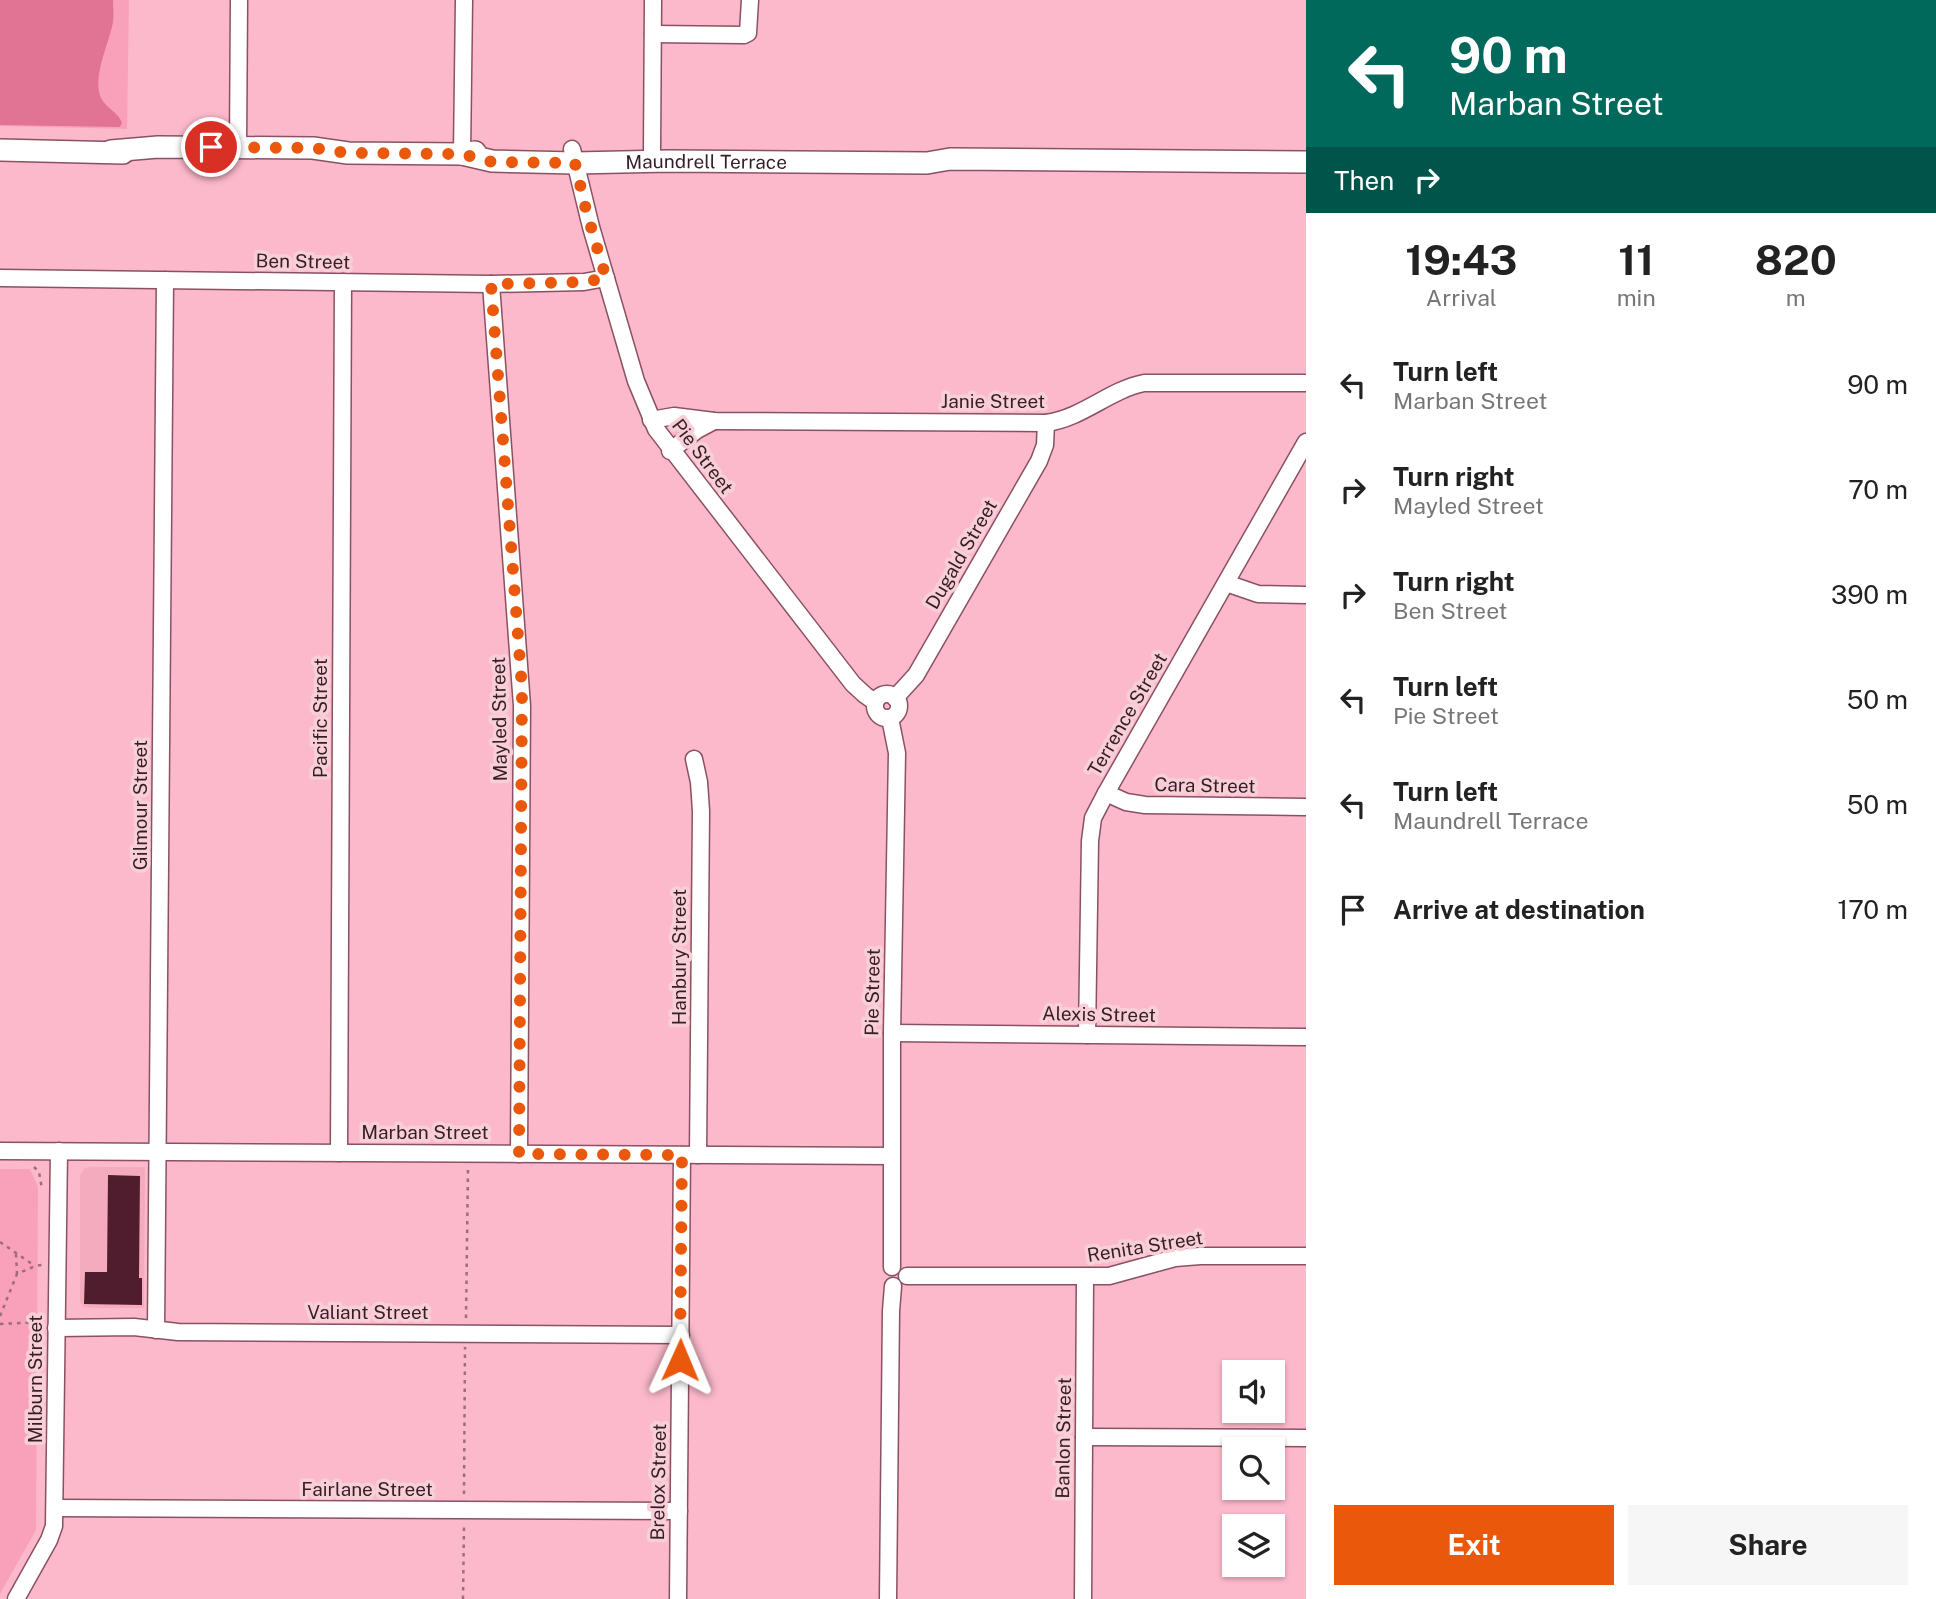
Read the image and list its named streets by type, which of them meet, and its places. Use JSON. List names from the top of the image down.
{
  "streets": {
    "main road": ["Maundrell Terrace"],
    "street": [
      "Ben Street",
      "Janie Street",
      "Pie Street",
      "Dugald Street",
      "Terrence Street",
      "Pacific Street",
      "Mayled Street",
      "Cara Street",
      "Gilmour Street",
      "Hanbury Street",
      "Alexis Street",
      "Marban Street",
      "Renita Street",
      "Valiant Street",
      "Milburn Street",
      "Banlon Street",
      "Brelox Street",
      "Fairlane Street"
    ]
  },
  "crossings": [
    ["Maundrell Terrace", "Pie Street"],
    ["Ben Street", "Pie Street"],
    ["Ben Street", "Pacific Street"],
    ["Ben Street", "Mayled Street"],
    ["Ben Street", "Gilmour Street"],
    ["Janie Street", "Pie Street"],
    ["Janie Street", "Dugald Street"],
    ["Pie Street", "Dugald Street"],
    ["Pie Street", "Alexis Street"],
    ["Pie Street", "Marban Street"],
    ["Pie Street", "Renita Street"],
    ["Terrence Street", "Cara Street"],
    ["Terrence Street", "Alexis Street"],
    ["Pacific Street", "Marban Street"],
    ["Mayled Street", "Marban Street"],
    ["Gilmour Street", "Marban Street"],
    ["Gilmour Street", "Valiant Street"],
    ["Hanbury Street", "Marban Street"],
    ["Hanbury Street", "Brelox Street"],
    ["Marban Street", "Milburn Street"],
    ["Marban Street", "Brelox Street"],
    ["Renita Street", "Banlon Street"],
    ["Valiant Street", "Milburn Street"],
    ["Valiant Street", "Brelox Street"],
    ["Milburn Street", "Fairlane Street"],
    ["Brelox Street", "Fairlane Street"]
  ],
  "page": {
    "turn": ["90 m", "Marban Street"],
    "then": "Then",
    "eta": [
      "19:43",
      "Arrival",
      "11",
      "min",
      "820",
      "m"
    ],
    "list": [
      {
        "name": "Turn left",
        "note": "Marban Street",
        "value": "90 m"
      },
      {
        "name": "Turn right",
        "note": "Mayled Street",
        "value": "70 m"
      },
      {
        "name": "Turn right",
        "note": "Ben Street",
        "value": "390 m"
      },
      {
        "name": "Turn left",
        "note": "Pie Street",
        "value": "50 m"
      },
      {
        "name": "Turn left",
        "note": "Maundrell Terrace",
        "value": "50 m"
      },
      {
        "name": "Arrive at destination",
        "value": "170 m"
      }
    ],
    "buttons": ["Exit", "Share"]
  }
}
